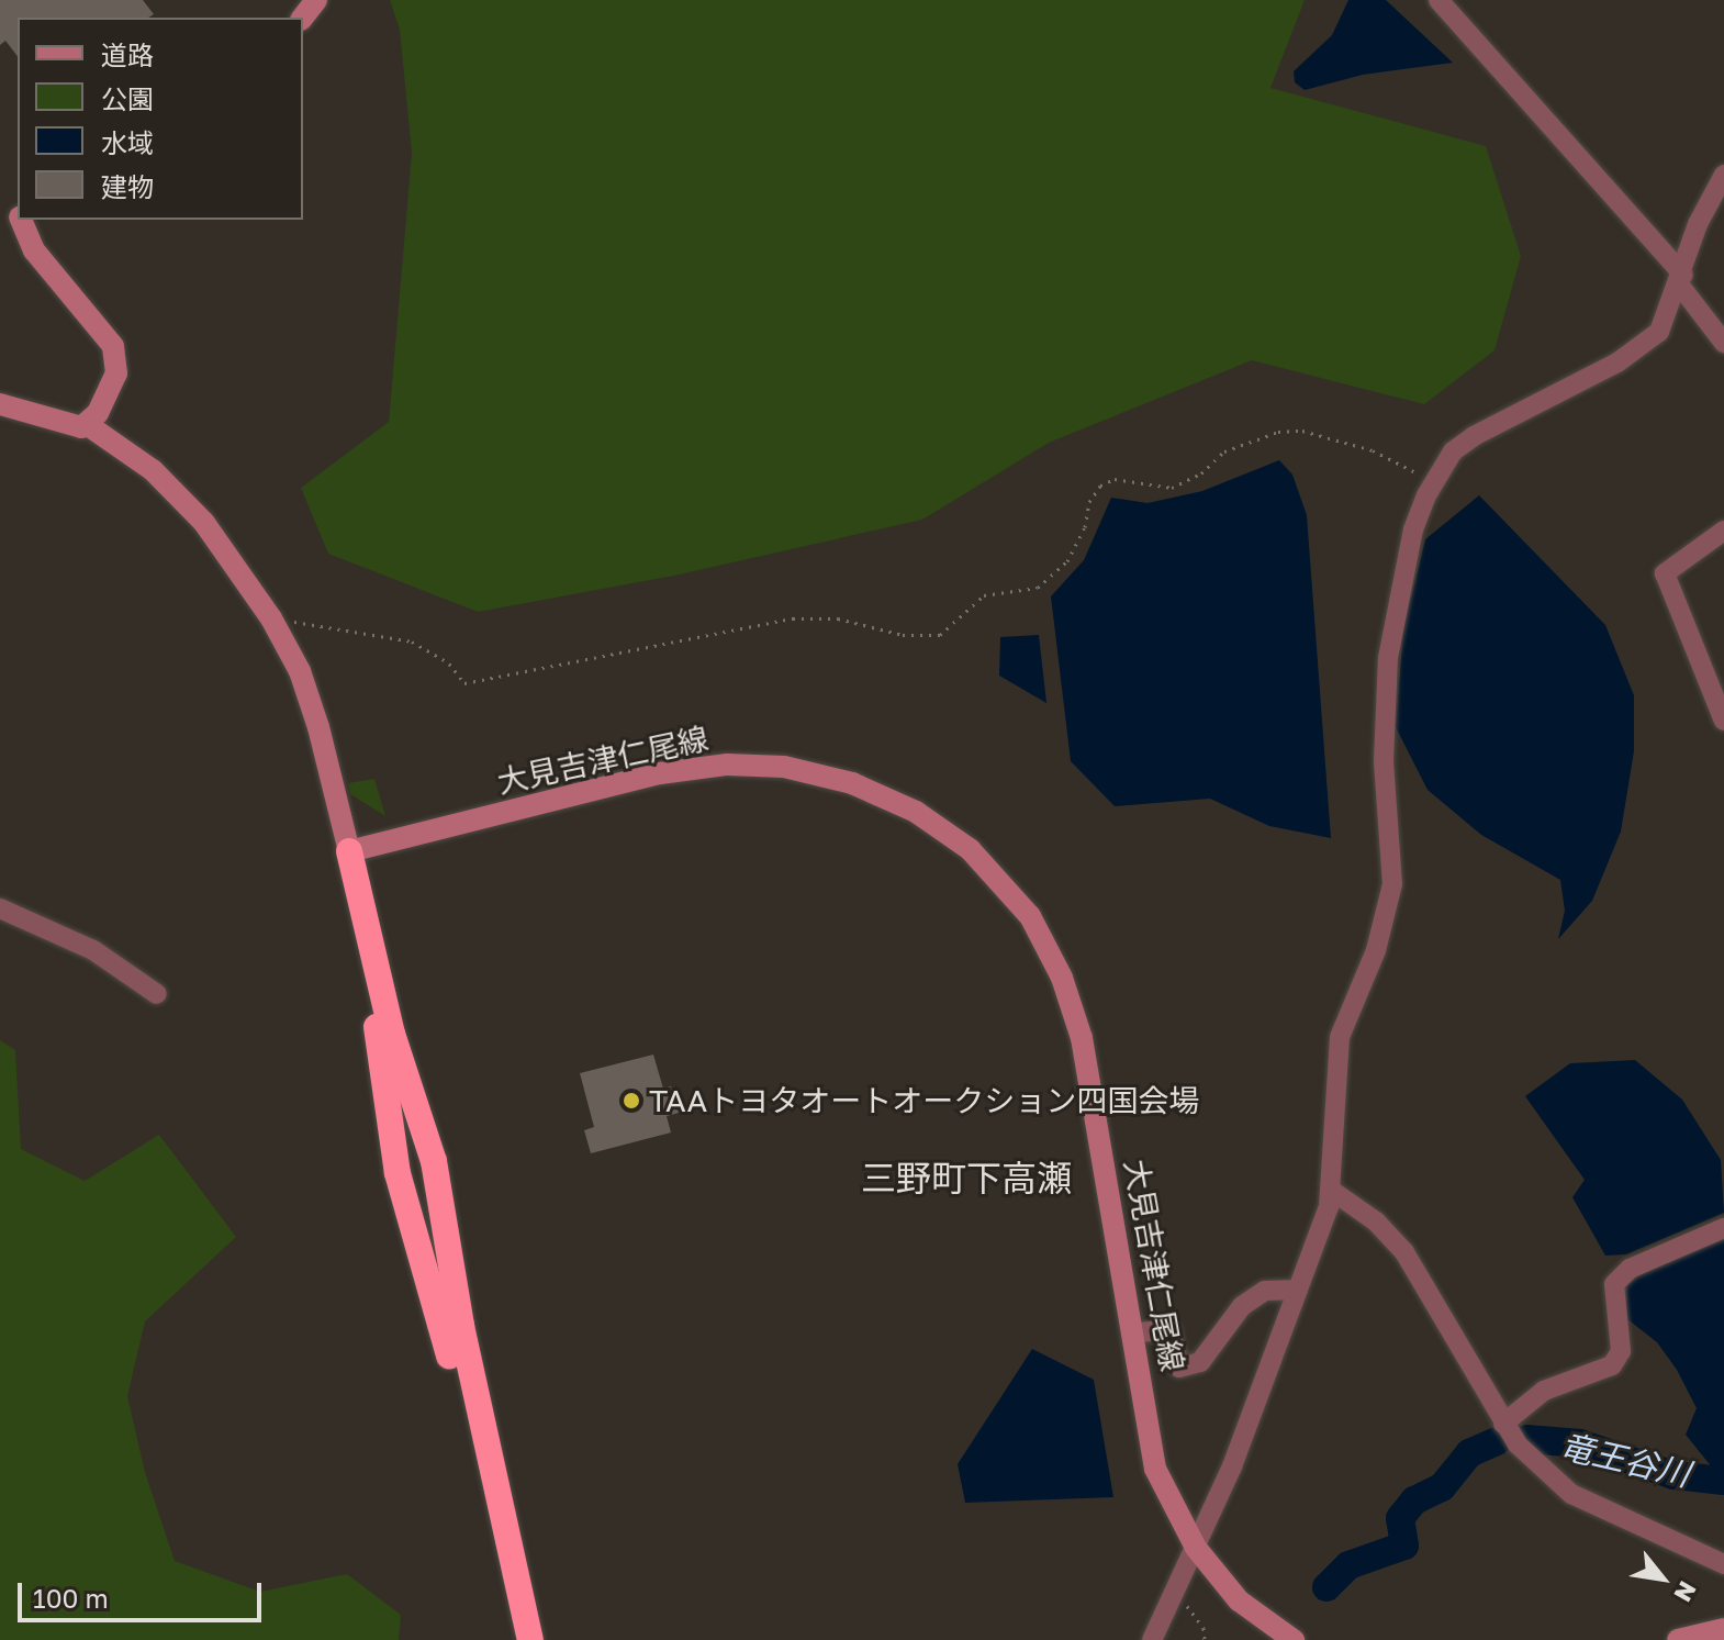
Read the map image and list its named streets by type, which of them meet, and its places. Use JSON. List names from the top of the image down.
{
  "streets": {
    "main road": ["大見吉津仁尾線"]
  },
  "districts": ["三野町下高瀬"],
  "water": ["竜王谷川"],
  "places": ["TAAトヨタオートオークション四国会場"],
  "legend": [
    "道路",
    "公園",
    "水域",
    "建物"
  ],
  "scale_bar": "100 m",
  "north": "bottom right"
}
